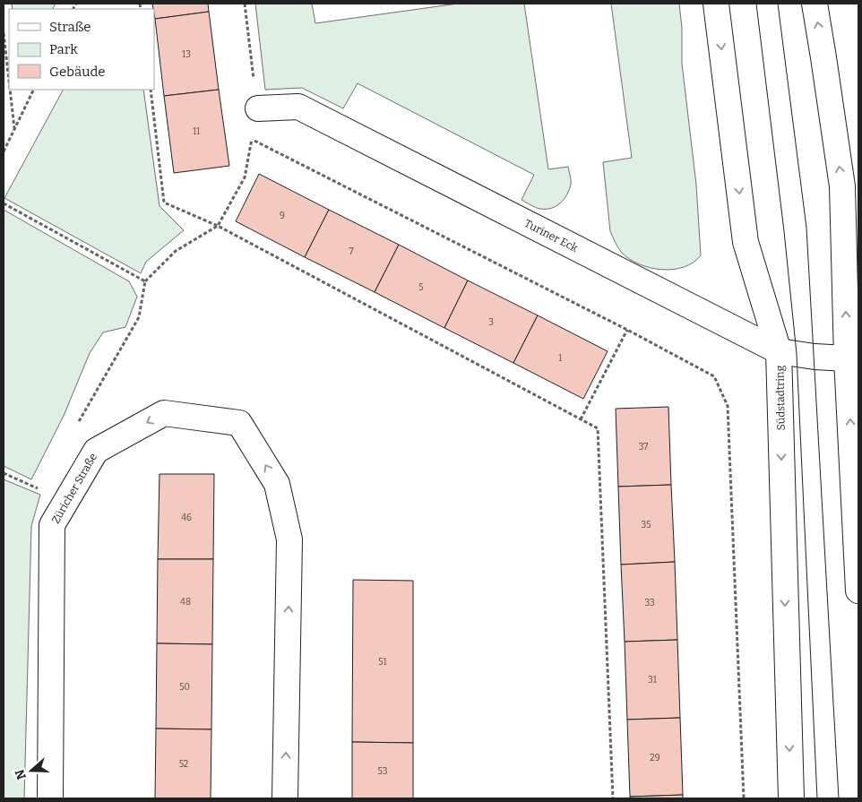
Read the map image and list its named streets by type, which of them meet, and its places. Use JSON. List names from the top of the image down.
{
  "streets": {
    "street": ["Turiner Eck", "Südstadtring", "Züricher Straße"]
  },
  "crossings": [
    ["Turiner Eck", "Südstadtring"]
  ],
  "house_numbers": [
    "13",
    "11",
    "9",
    "7",
    "5",
    "3",
    "1",
    "37",
    "46",
    "35",
    "48",
    "33",
    "51",
    "31",
    "50",
    "29",
    "52",
    "53"
  ],
  "legend": ["Straße", "Park", "Gebäude"],
  "north": "left"
}
